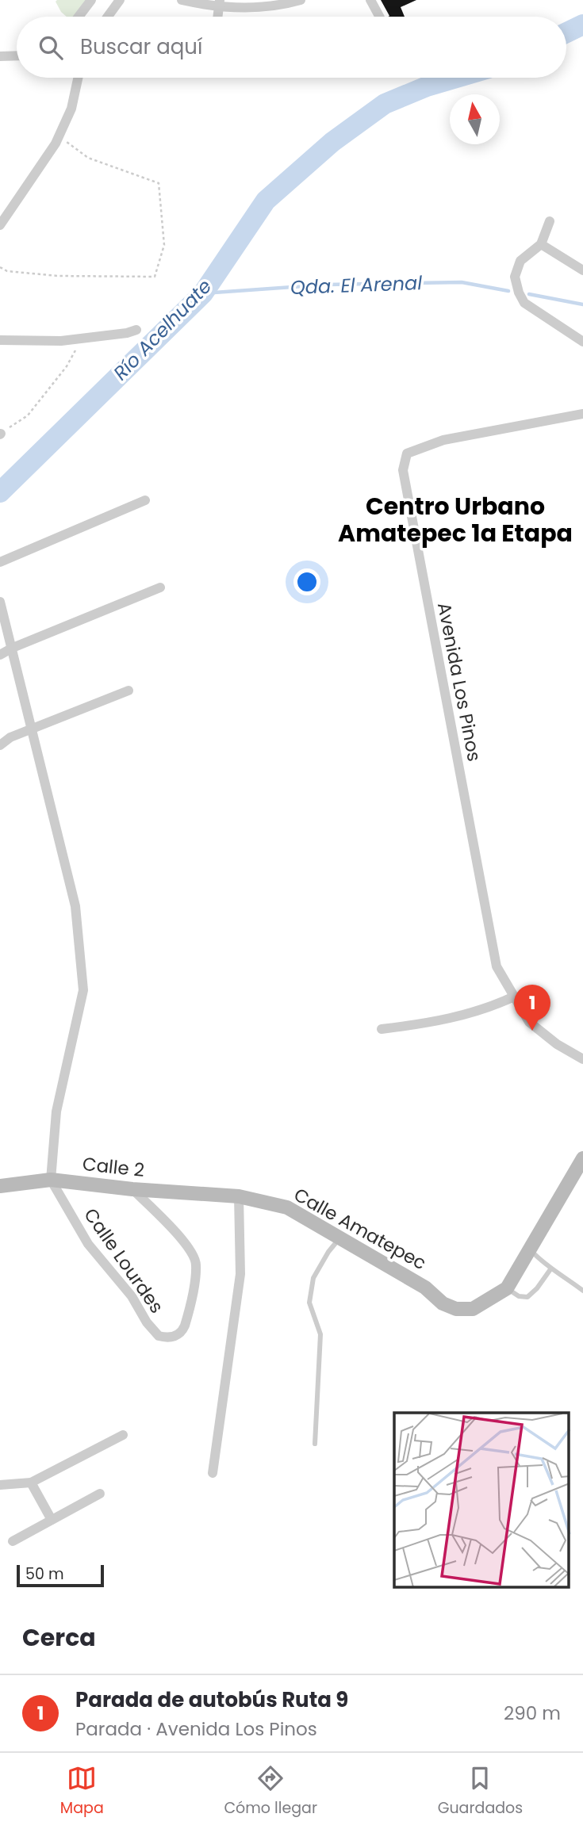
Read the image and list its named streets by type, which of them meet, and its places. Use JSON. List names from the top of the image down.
{
  "streets": {
    "street": [
      "Avenida Los Pinos",
      "Calle 2",
      "Calle Amatepec",
      "Calle Lourdes"
    ]
  },
  "crossings": [
    ["Calle 2", "Calle Amatepec"],
    ["Calle 2", "Calle Lourdes"]
  ],
  "districts": ["Centro Urbano Amatepec 1a Etapa"],
  "water": ["Qda. El Arenal", "Río Acelhuate"],
  "scale_bar": "50 m",
  "north": "top",
  "page": {
    "search": "Buscar aquí",
    "pins": "1",
    "scale": "50 m",
    "heading": "Cerca",
    "list": [
      {
        "mark": "1",
        "name": "Parada de autobús Ruta 9",
        "note": "Parada · Avenida Los Pinos",
        "value": "290 m"
      }
    ],
    "nav": ["Mapa", "Cómo llegar", "Guardados"]
  }
}
